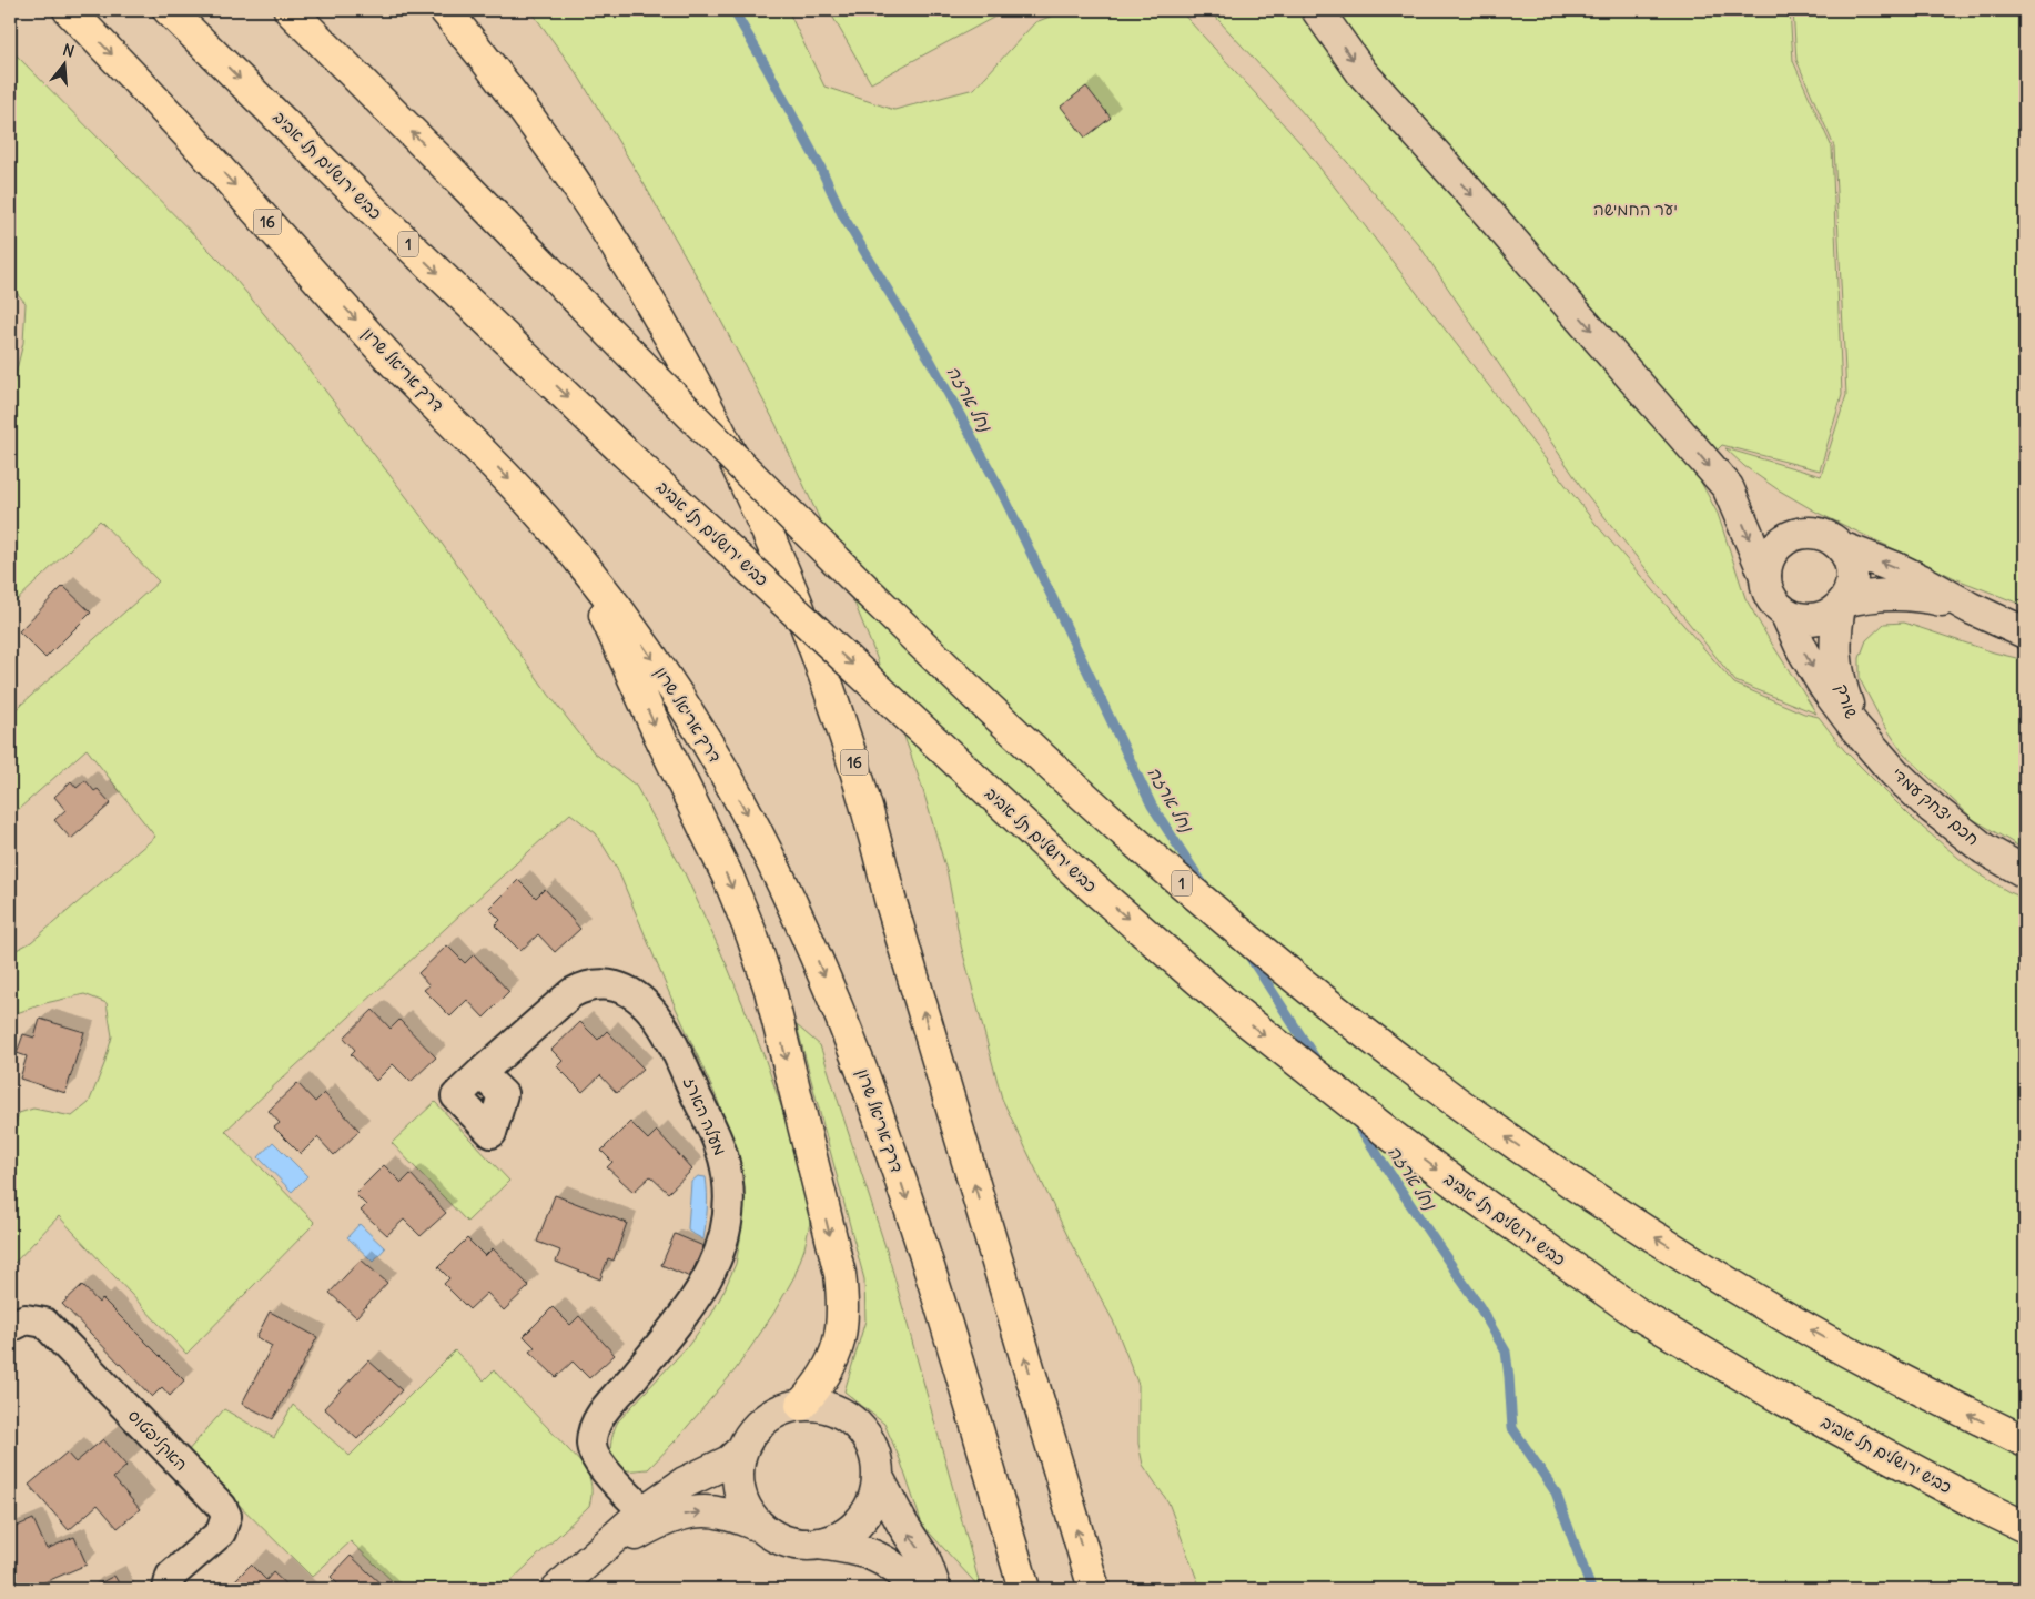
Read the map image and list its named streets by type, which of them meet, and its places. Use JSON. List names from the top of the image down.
{
  "streets": {
    "highway": [
      "כביש ירושלים תל אביב",
      "16",
      "1",
      "דרך אריאל שרון"
    ],
    "main road": ["שורק", "חכם יצחק עמדי"],
    "street": ["מעלה הארז", "האקליפטוס"]
  },
  "crossings": [
    ["שורק", "חכם יצחק עמדי"]
  ],
  "one_way": ["שורק"],
  "water": ["נחל ארזה"],
  "parks": ["יער החמישה"],
  "north": "top"
}
